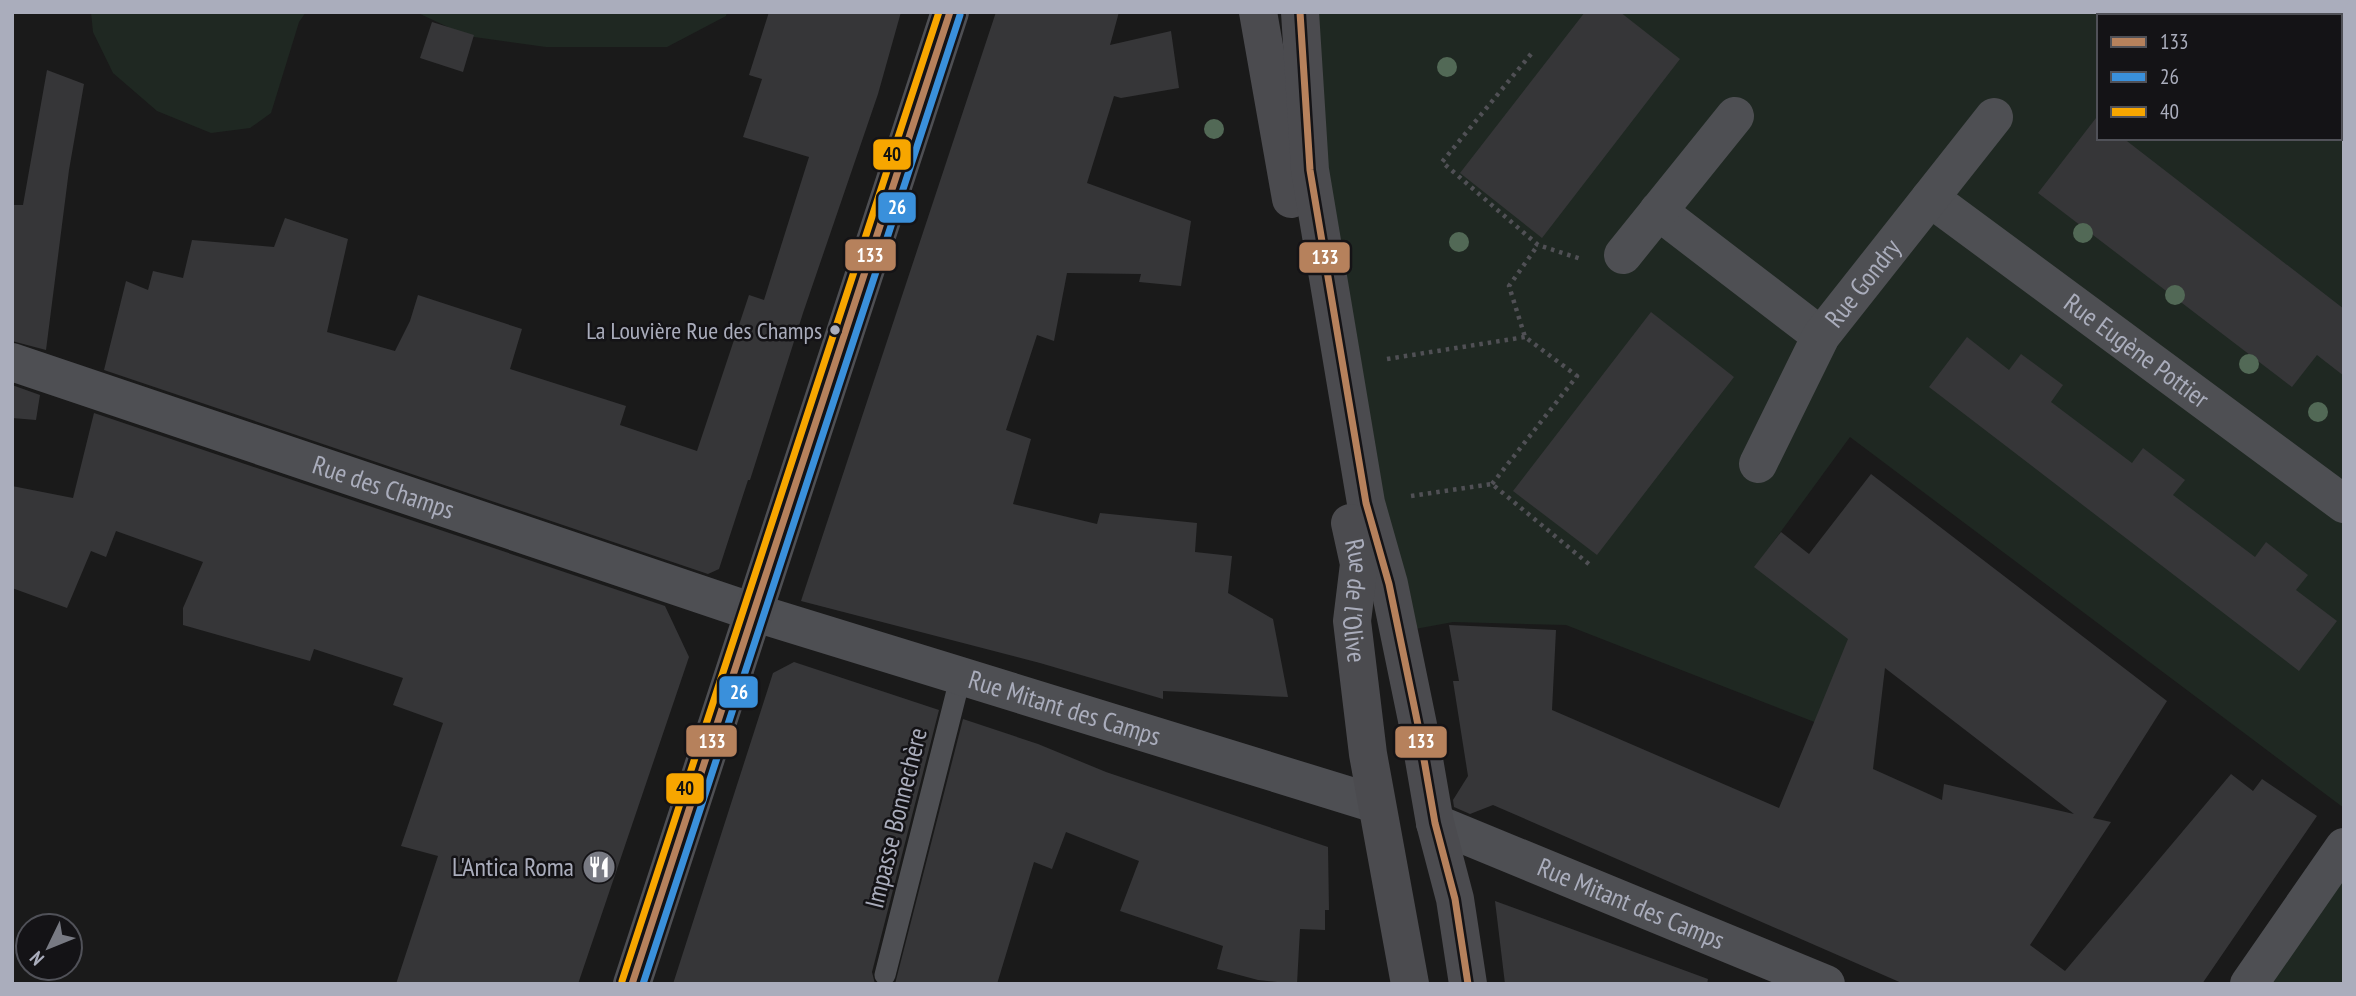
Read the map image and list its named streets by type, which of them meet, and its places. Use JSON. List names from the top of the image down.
{
  "streets": {
    "main road": ["Rue de l'Olive"],
    "street": [
      "Rue Gondry",
      "Rue Eugène Pottier",
      "Rue des Champs",
      "Rue Mitant des Camps"
    ],
    "lane": ["Impasse Bonnechère"]
  },
  "crossings": [
    ["Rue Gondry", "Rue Eugène Pottier"],
    ["Rue des Champs", "Rue Mitant des Camps"],
    ["Rue de l'Olive", "Rue Mitant des Camps"],
    ["Rue Mitant des Camps", "Impasse Bonnechère"]
  ],
  "places": {
    "other": ["La Louvière Rue des Champs"],
    "restaurant": ["L'Antica Roma"]
  },
  "lines": ["transit line 133", "transit line 40", "transit line 26"],
  "legend": ["133", "26", "40"],
  "north": "bottom left"
}
